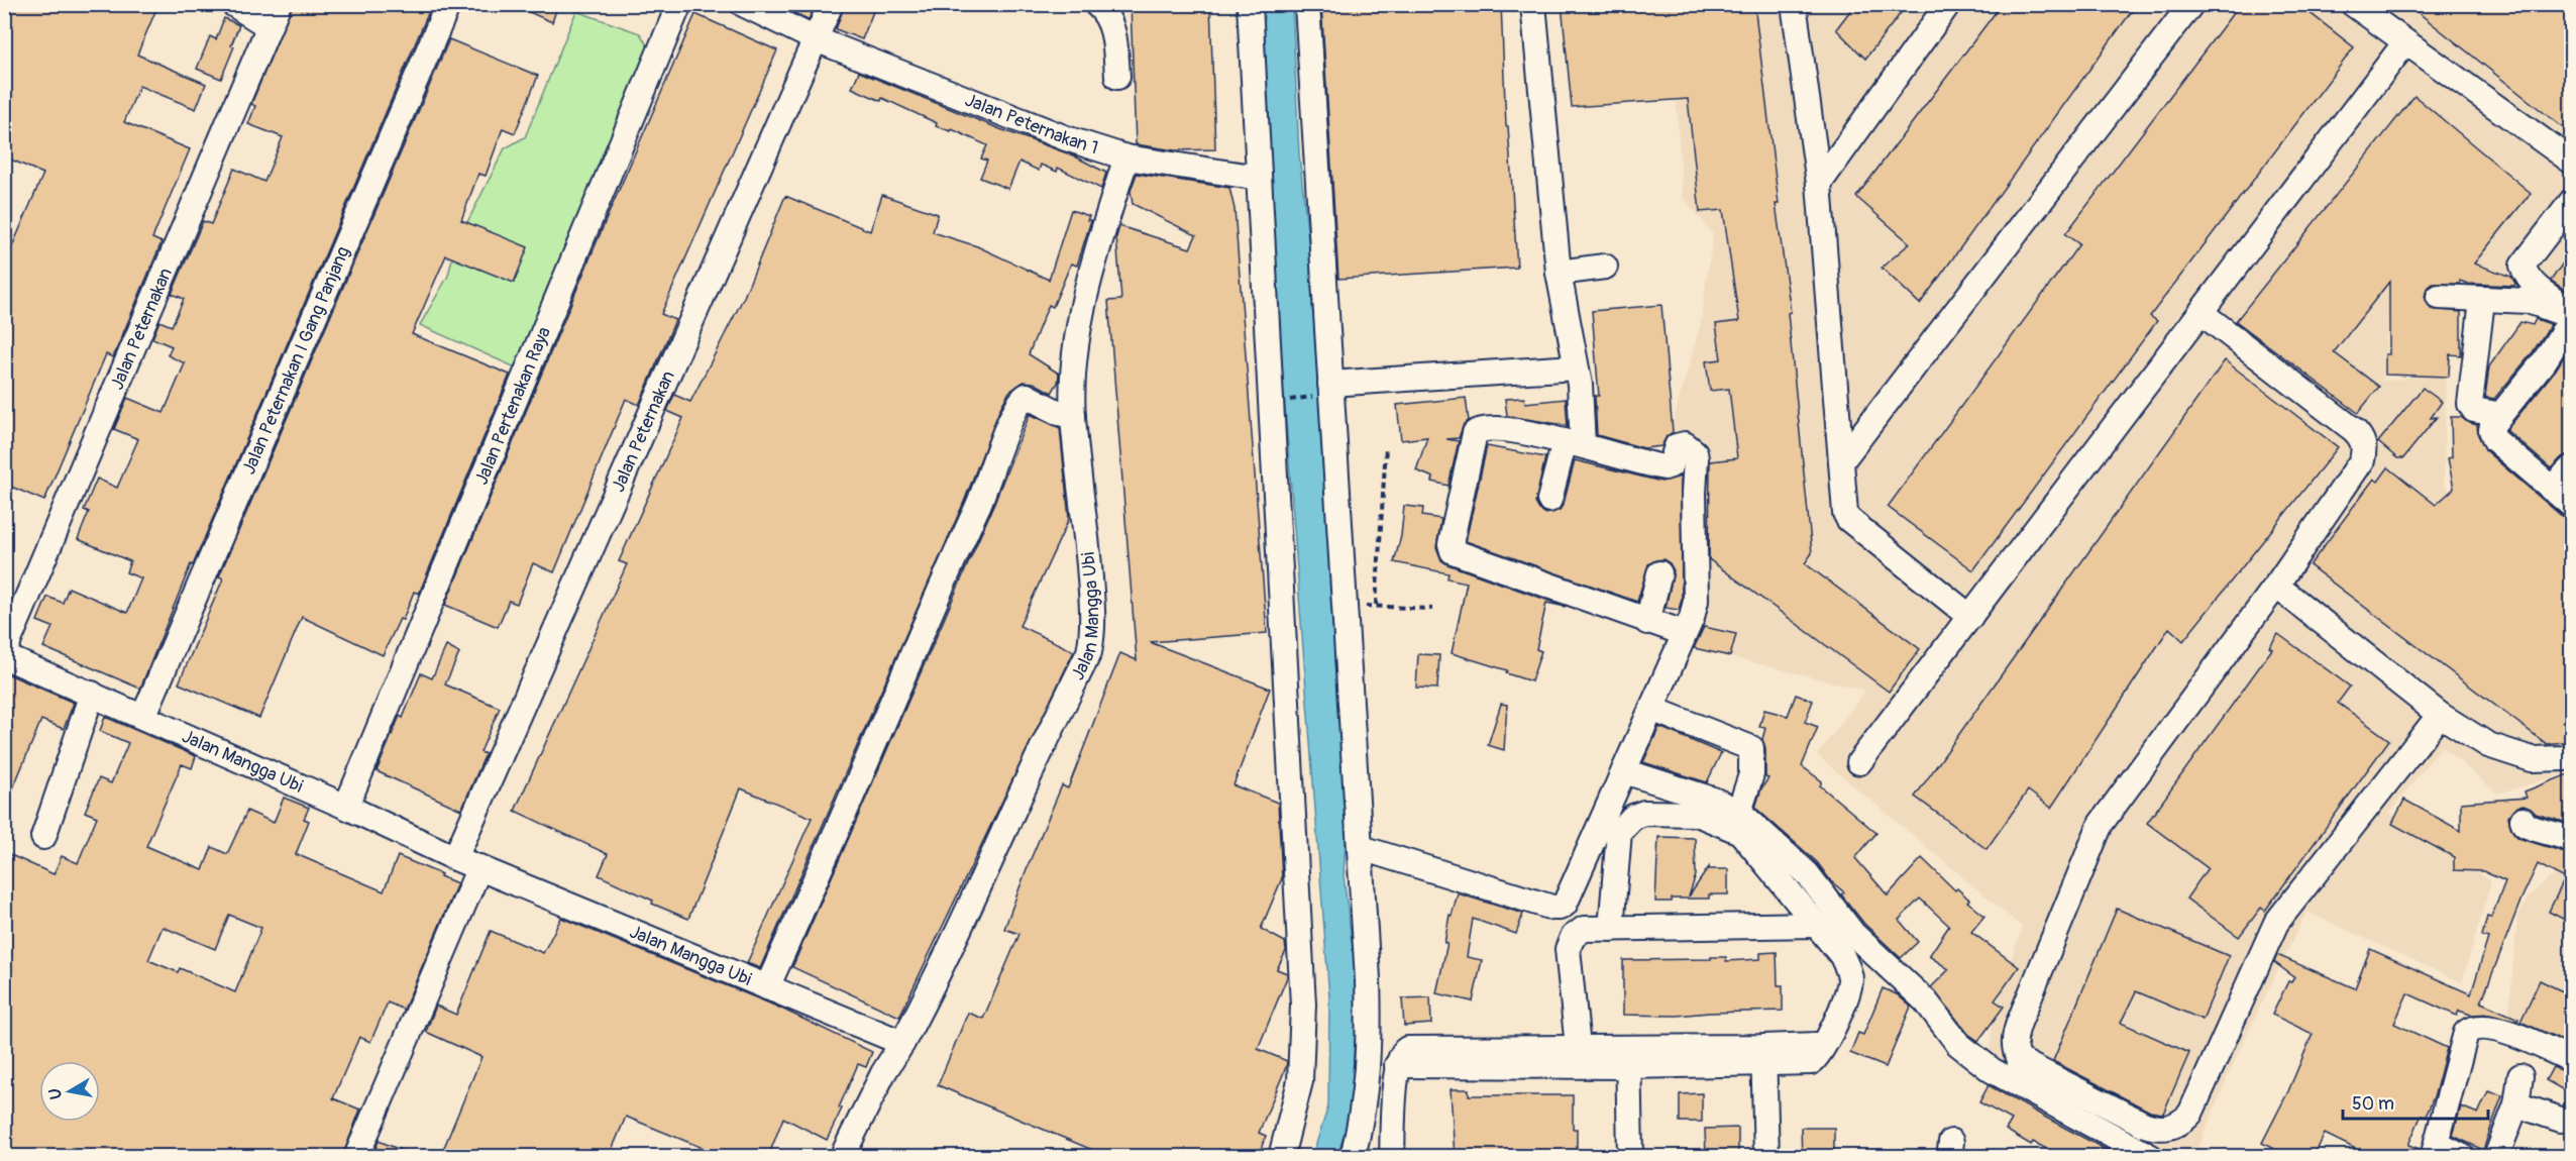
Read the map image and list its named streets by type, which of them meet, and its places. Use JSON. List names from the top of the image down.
{
  "streets": {
    "street": [
      "Jalan Peternakan 1",
      "Jalan Peternakan",
      "Jalan Peternakan I Gang Panjang",
      "Jalan Pertenakan Raya",
      "Jalan Mangga Ubi"
    ]
  },
  "crossings": [
    ["Jalan Peternakan 1", "Jalan Peternakan"],
    ["Jalan Peternakan 1", "Jalan Mangga Ubi"],
    ["Jalan Peternakan", "Jalan Mangga Ubi"],
    ["Jalan Peternakan I Gang Panjang", "Jalan Mangga Ubi"],
    ["Jalan Pertenakan Raya", "Jalan Mangga Ubi"]
  ],
  "scale_bar": "50 m",
  "north": "left"
}
